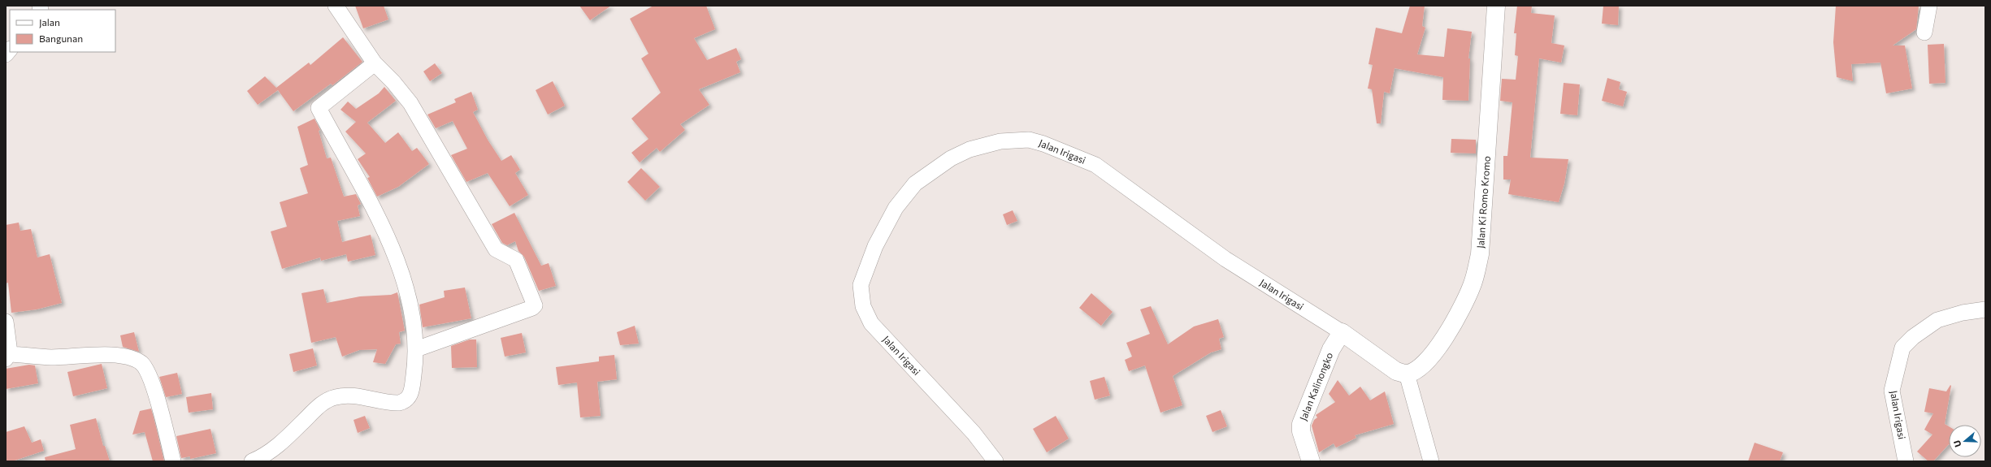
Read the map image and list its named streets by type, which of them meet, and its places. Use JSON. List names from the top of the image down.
{
  "streets": {
    "street": ["Jalan Irigasi", "Jalan Ki Romo Kromo", "Jalan Kalinongko"]
  },
  "crossings": [
    ["Jalan Irigasi", "Jalan Ki Romo Kromo"],
    ["Jalan Irigasi", "Jalan Kalinongko"]
  ],
  "legend": ["Jalan", "Bangunan"],
  "north": "left"
}
